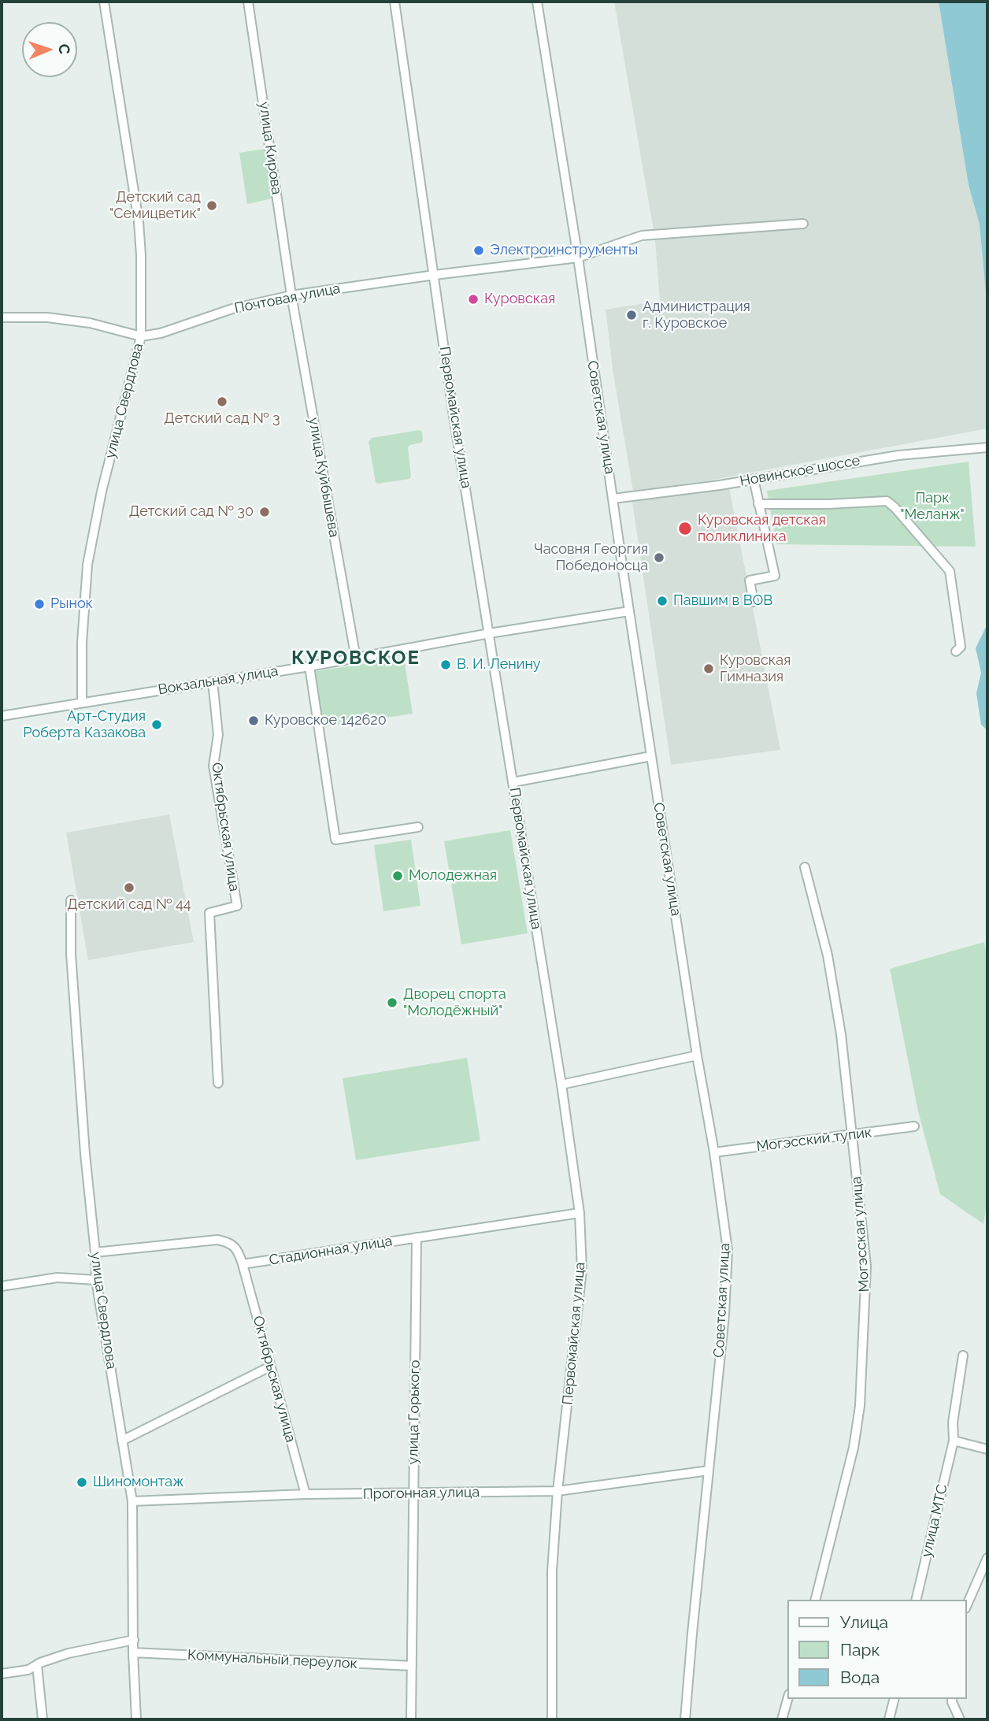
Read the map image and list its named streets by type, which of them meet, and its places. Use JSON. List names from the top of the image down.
{
  "streets": {
    "street": [
      "улица Кирова",
      "Почтовая улица",
      "улица Свердлова",
      "Первомайская улица",
      "Советская улица",
      "Новинское шоссе",
      "улица Куйбышева",
      "Вокзальная улица",
      "Октябрьская улица",
      "Могэсский тупик",
      "Могэсская улица",
      "Стадионная улица",
      "улица Горького",
      "Прогонная улица",
      "улица МТС",
      "Коммунальный переулок"
    ]
  },
  "crossings": [
    ["улица Кирова", "Почтовая улица"],
    ["улица Кирова", "улица Куйбышева"],
    ["Почтовая улица", "улица Свердлова"],
    ["Почтовая улица", "Первомайская улица"],
    ["Почтовая улица", "Советская улица"],
    ["Почтовая улица", "улица Куйбышева"],
    ["улица Свердлова", "Вокзальная улица"],
    ["улица Свердлова", "Прогонная улица"],
    ["улица Свердлова", "Коммунальный переулок"],
    ["Первомайская улица", "Вокзальная улица"],
    ["Первомайская улица", "Стадионная улица"],
    ["Первомайская улица", "Прогонная улица"],
    ["Советская улица", "Новинское шоссе"],
    ["Советская улица", "Вокзальная улица"],
    ["Советская улица", "Могэсский тупик"],
    ["Советская улица", "Прогонная улица"],
    ["улица Куйбышева", "Вокзальная улица"],
    ["Вокзальная улица", "Октябрьская улица"],
    ["Октябрьская улица", "Стадионная улица"],
    ["Октябрьская улица", "Прогонная улица"],
    ["Могэсский тупик", "Могэсская улица"],
    ["Стадионная улица", "улица Горького"],
    ["улица Горького", "Прогонная улица"],
    ["улица Горького", "Коммунальный переулок"]
  ],
  "districts": ["КУРОВСКОЕ"],
  "parks": ["Парк \"Меланж\""],
  "places": [
    "Детский сад \"Семицветик\"",
    "Электроинструменты",
    "Куровская",
    "Администрация г. Куровское",
    "Детский сад № 3",
    "Детский сад № 30",
    "Куровская детская поликлиника",
    "Часовня Георгия Победоносца",
    "Павшим в ВОВ",
    "Рынок",
    "В. И. Ленину",
    "Куровская Гимназия",
    "Куровское 142620",
    "Арт-Студия Роберта Казакова",
    "Молодежная",
    "Детский сад № 44",
    "Дворец спорта \"Молодёжный\"",
    "Шиномонтаж"
  ],
  "legend": ["Улица", "Парк", "Вода"],
  "north": "right"
}
